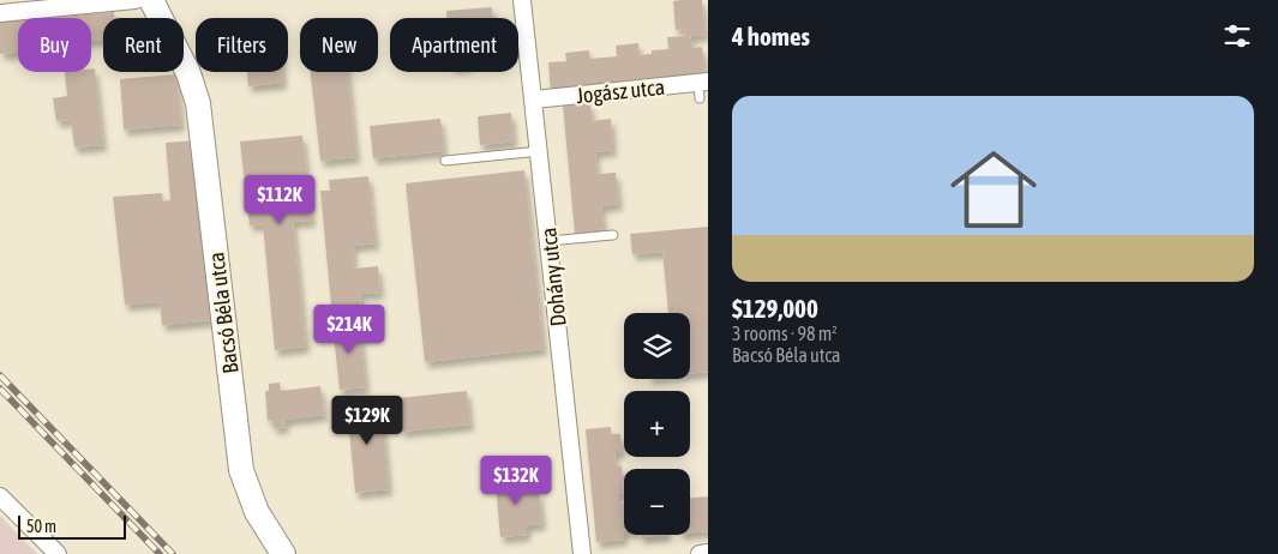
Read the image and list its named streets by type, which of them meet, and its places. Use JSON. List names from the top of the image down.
{
  "streets": {
    "street": ["Jogász utca", "Dohány utca", "Bacsó Béla utca"]
  },
  "crossings": [
    ["Jogász utca", "Dohány utca"]
  ],
  "scale_bar": "50 m",
  "page": {
    "heading": "4 homes",
    "chip": [
      "Buy",
      "Rent",
      "Filters",
      "New",
      "Apartment"
    ],
    "list": [
      {
        "name": "$129,000",
        "note": "3 rooms · 98 m² · Bacsó Béla utca"
      }
    ],
    "price": [
      "$112K",
      "$214K",
      "$129K",
      "$132K"
    ],
    "map_buttons": ["+", "−"],
    "scale": "50 m"
  }
}
